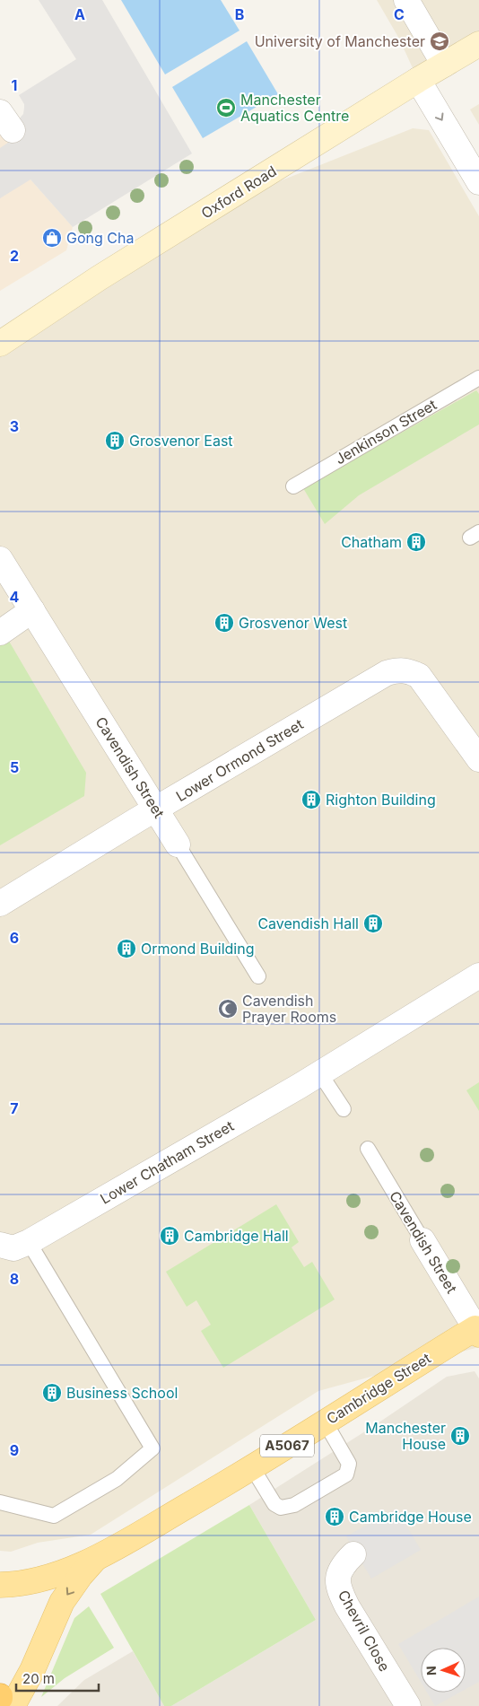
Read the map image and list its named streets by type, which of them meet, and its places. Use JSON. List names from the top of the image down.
{
  "streets": {
    "main road": ["Oxford Road", "Cambridge Street", "A5067"],
    "street": [
      "Lower Ormond Street",
      "Cavendish Street",
      "Lower Chatham Street",
      "Chevril Close"
    ],
    "lane": ["Jenkinson Street"]
  },
  "crossings": [
    ["Lower Ormond Street", "Cavendish Street"],
    ["Cavendish Street", "Cambridge Street"]
  ],
  "places": {
    "school or university": ["University of Manchester"],
    "sports": ["Manchester Aquatics Centre"],
    "shop": ["Gong Cha"],
    "building": [
      "Grosvenor East",
      "Chatham",
      "Grosvenor West",
      "Righton Building",
      "Cavendish Hall",
      "Ormond Building",
      "Cambridge Hall",
      "Business School",
      "Manchester House",
      "Cambridge House"
    ],
    "mosque": ["Cavendish Prayer Rooms"]
  },
  "scale_bar": "20 m",
  "north": "left",
  "grid": {
    "columns": ["A", "B", "C"],
    "rows": [
      "1",
      "2",
      "3",
      "4",
      "5",
      "6",
      "7",
      "8",
      "9"
    ]
  }
}
